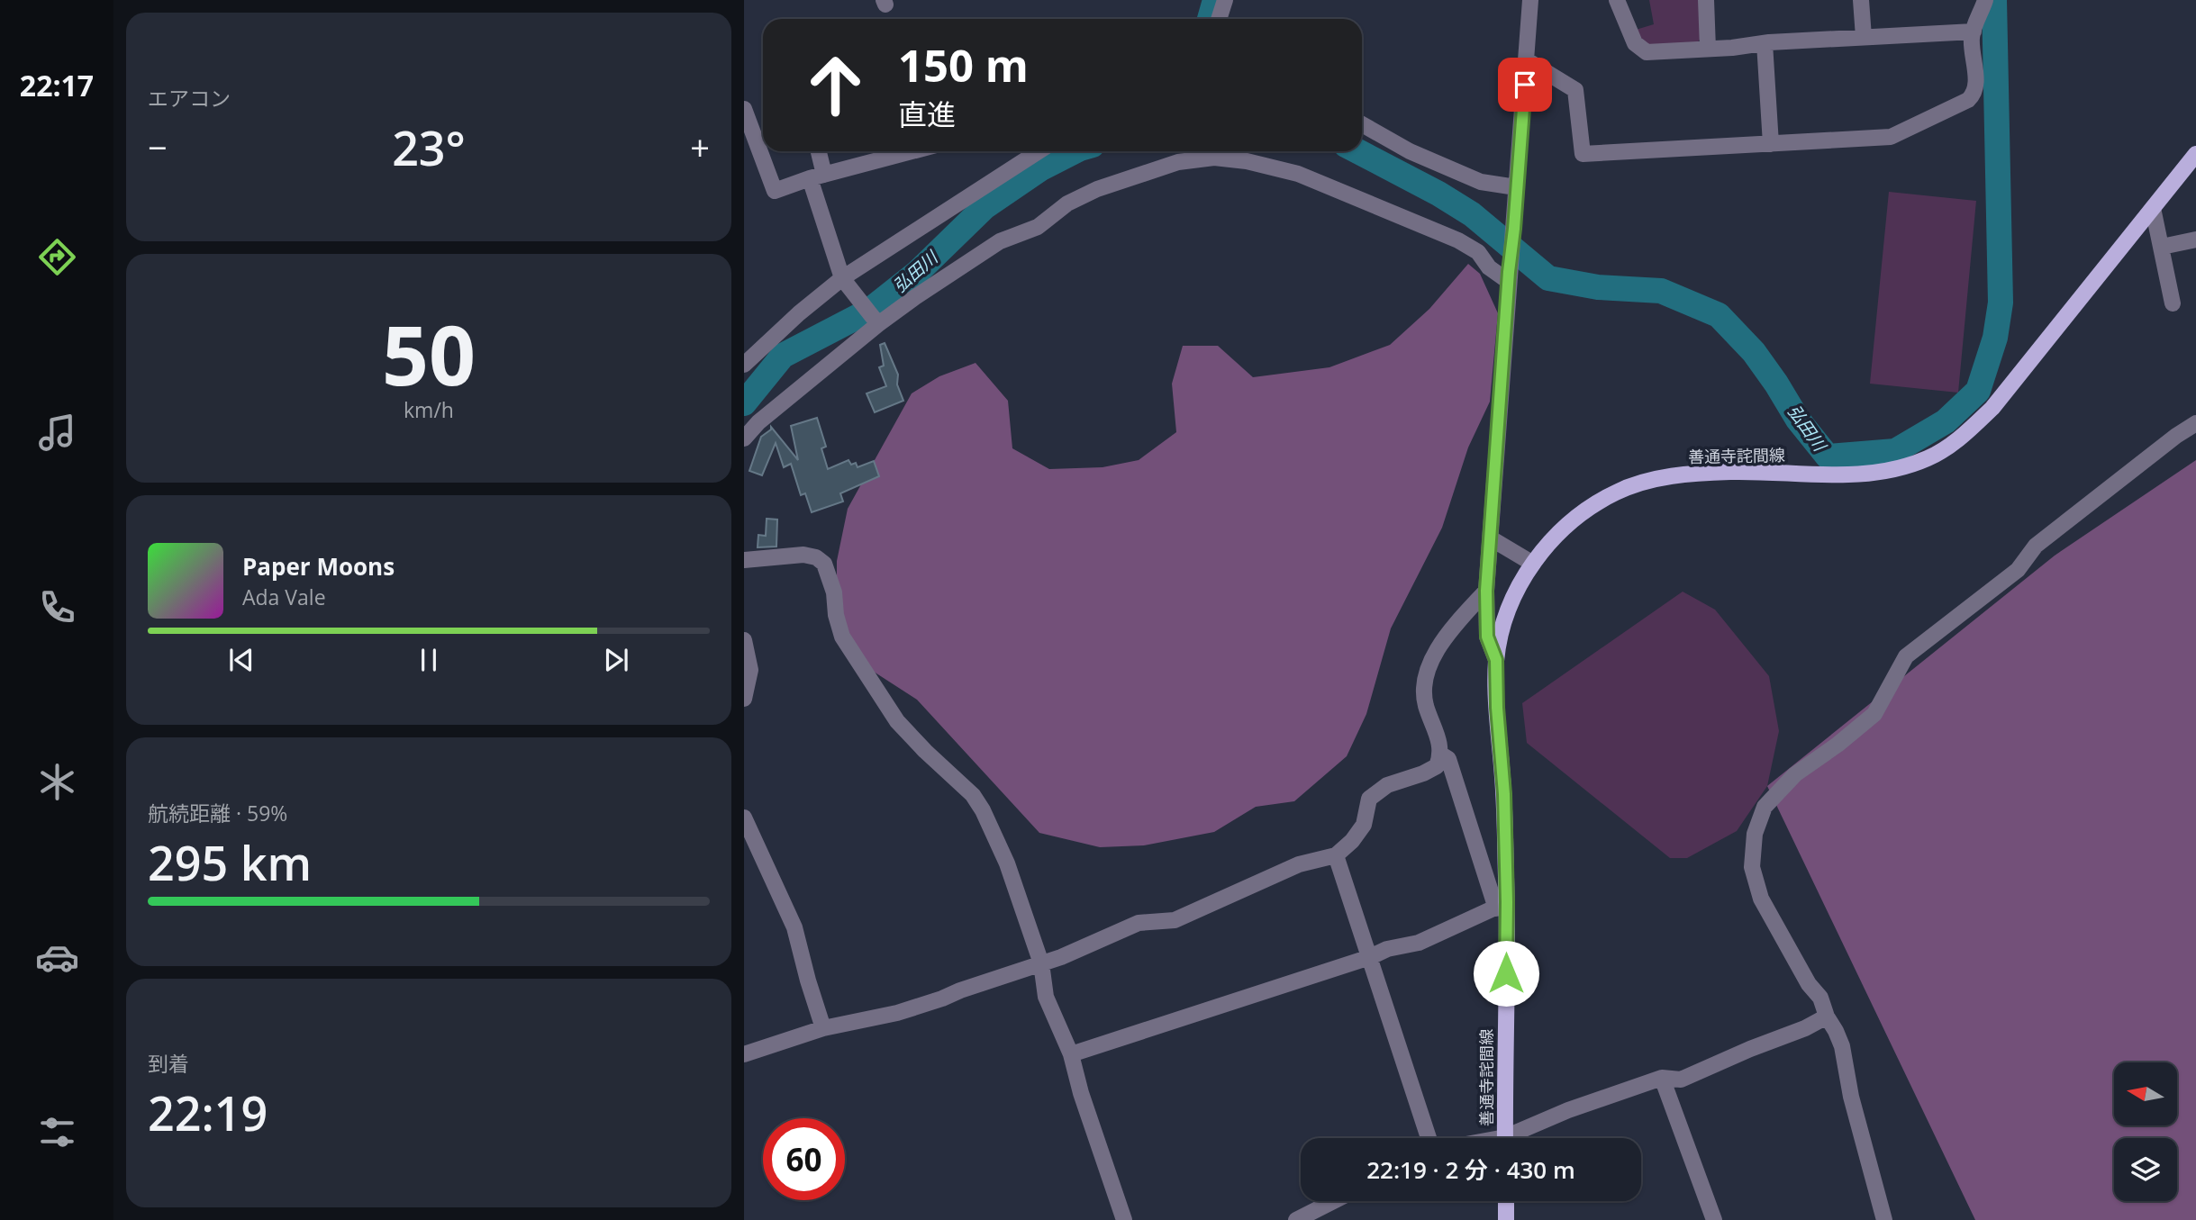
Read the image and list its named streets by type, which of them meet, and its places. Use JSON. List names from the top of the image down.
{
  "streets": {
    "main road": ["善通寺詫間線"]
  },
  "water": ["弘田川"],
  "north": "left",
  "page": {
    "tabs": "22:17",
    "tile": [
      "エアコン",
      ["50", "km/h"],
      ["航続距離 · 59%", "295 km"],
      ["到着", "22:19"]
    ],
    "turn": ["150 m", "直進"],
    "heat": ["−", "23°", "+"],
    "song": ["Paper Moons", "Ada Vale"],
    "limit": "60",
    "trip": "22:19 · 2 分 · 430 m"
  }
}
